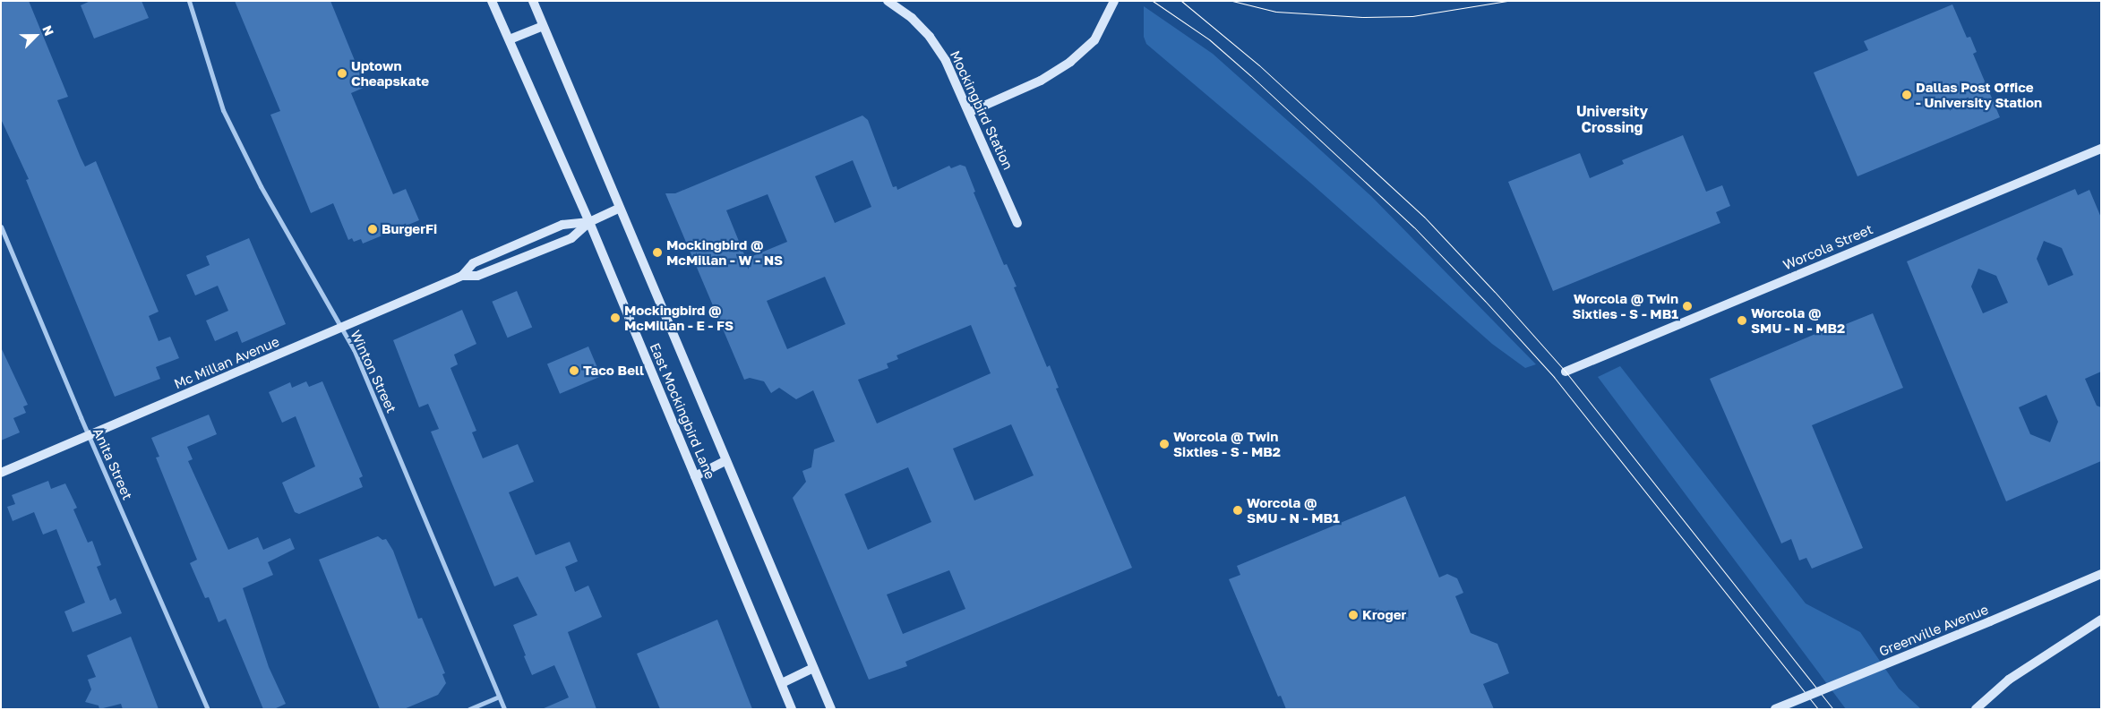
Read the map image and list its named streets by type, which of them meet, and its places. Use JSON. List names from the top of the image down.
{
  "streets": {
    "main road": [
      "Mockingbird Station",
      "Worcola Street",
      "Mc Millan Avenue",
      "East Mockingbird Lane",
      "Greenville Avenue"
    ],
    "street": ["Winton Street", "Anita Street"]
  },
  "crossings": [
    ["Mc Millan Avenue", "Winton Street"],
    ["Mc Millan Avenue", "East Mockingbird Lane"],
    ["Mc Millan Avenue", "Anita Street"]
  ],
  "districts": ["University Crossing"],
  "places": [
    "Uptown Cheapskate",
    "Dallas Post Office - University Station",
    "BurgerFi",
    "Mockingbird @ McMillan - W - NS",
    "Worcola @ Twin Sixties - S - MB1",
    "Mockingbird @ McMillan - E - FS",
    "Worcola @ SMU - N - MB2",
    "Taco Bell",
    "Worcola @ Twin Sixties - S - MB2",
    "Worcola @ SMU - N - MB1",
    "Kroger"
  ],
  "north": "top right"
}
